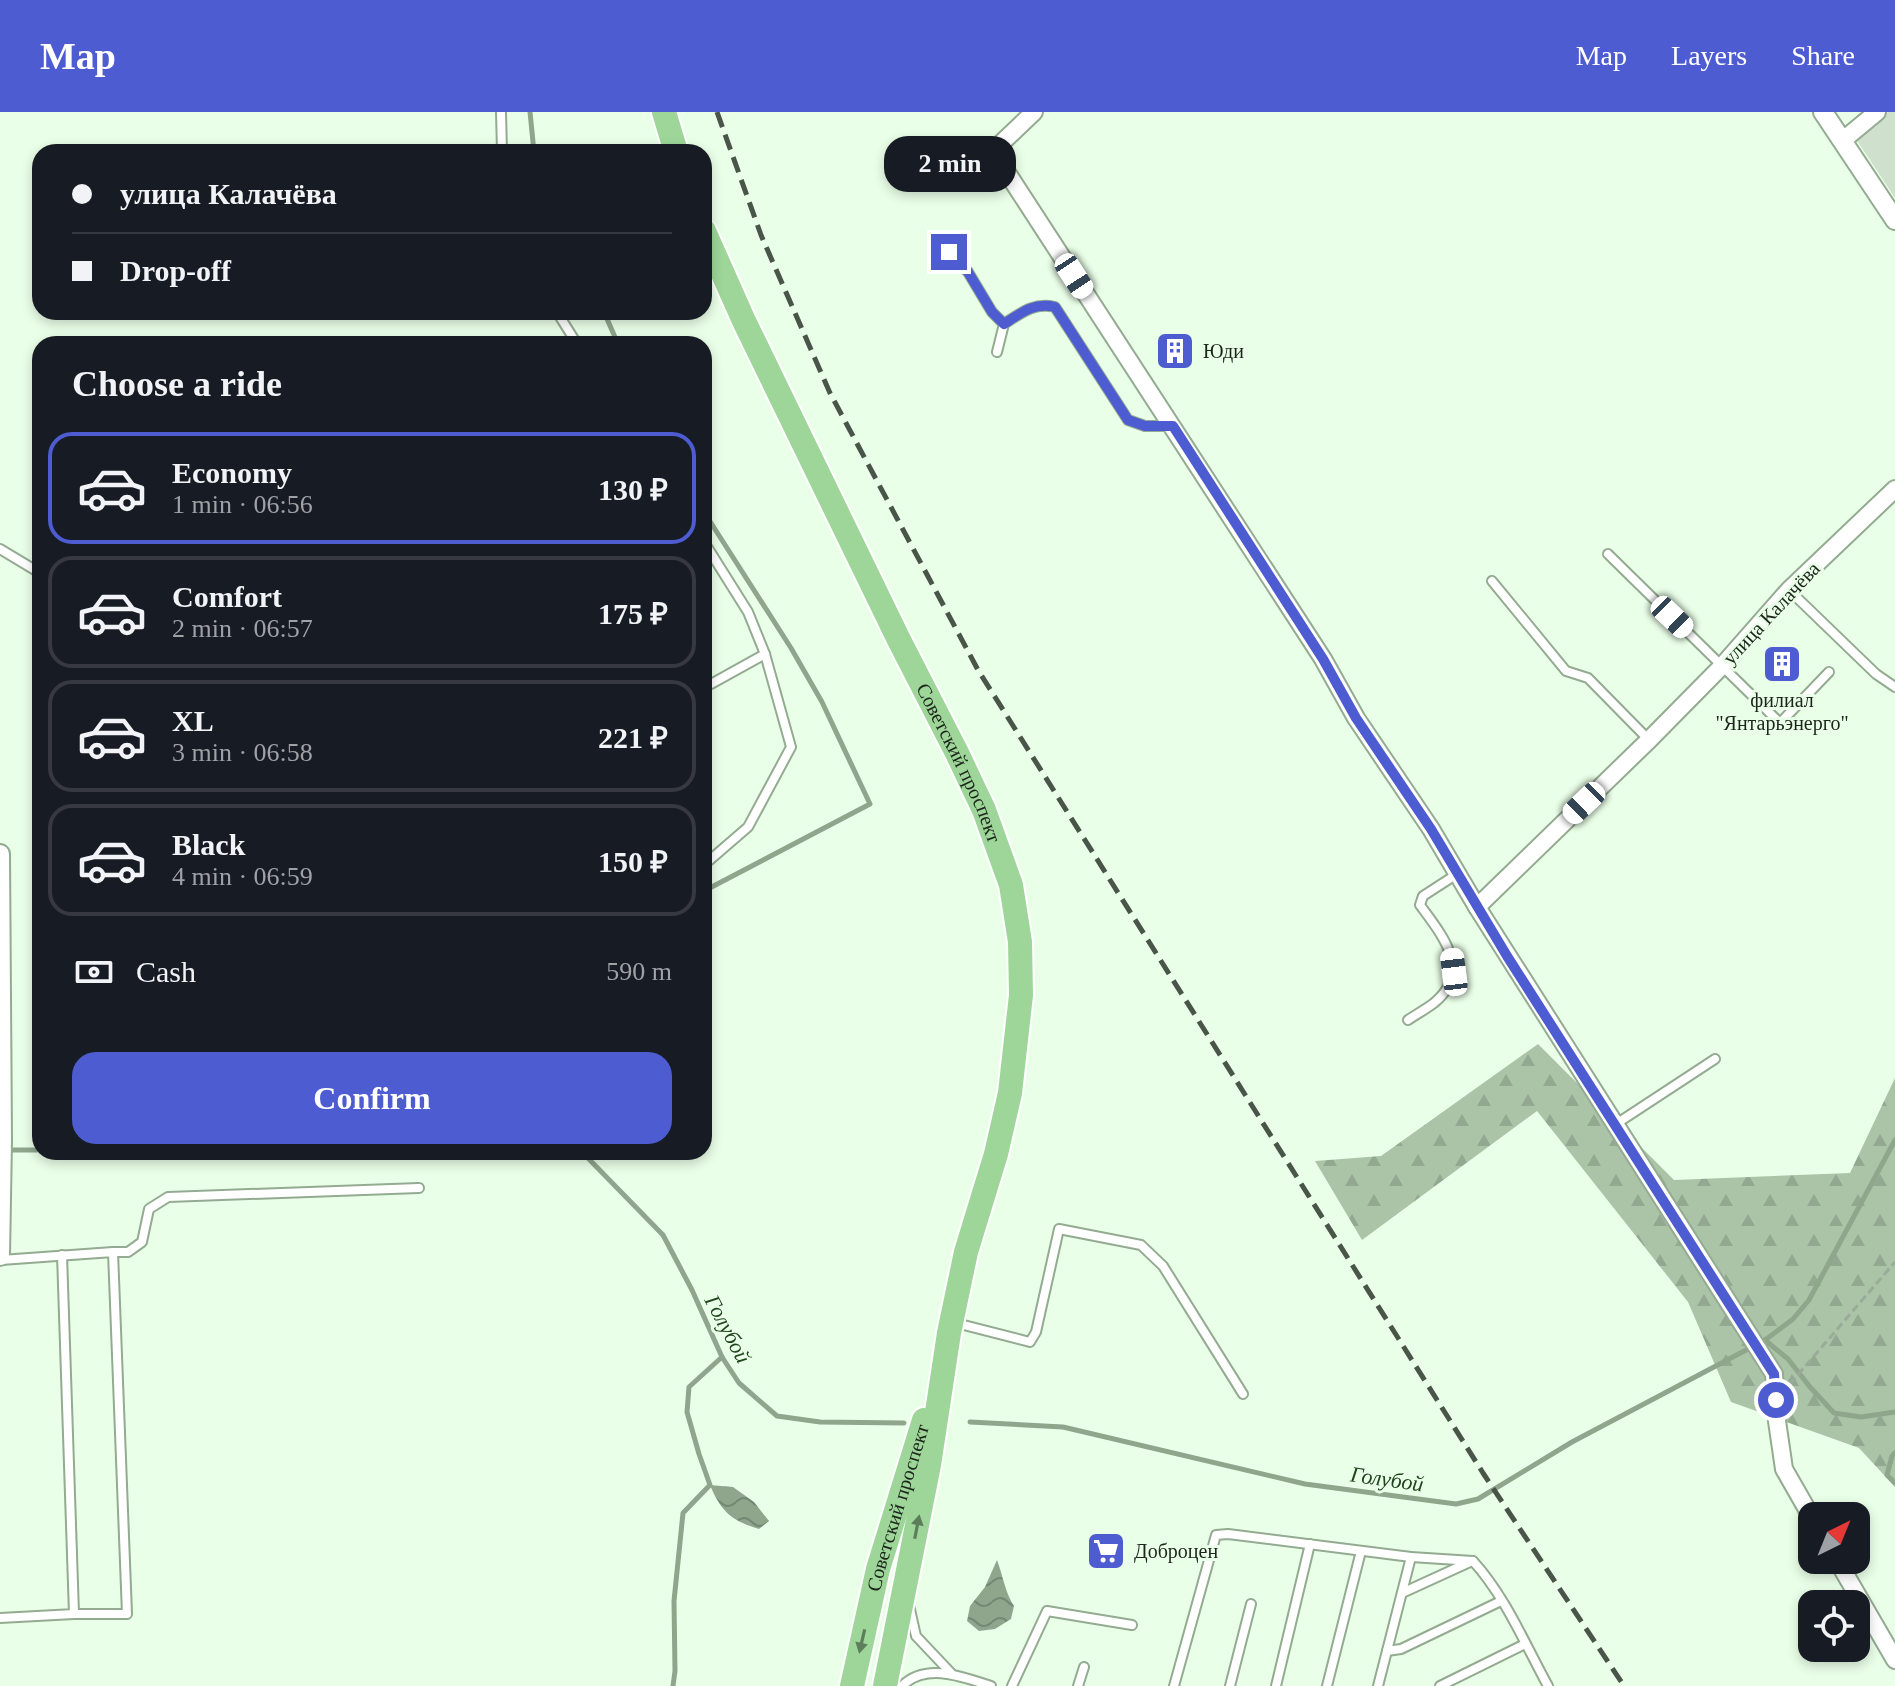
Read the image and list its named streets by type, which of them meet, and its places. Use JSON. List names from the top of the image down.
{
  "streets": {
    "main road": ["Советский проспект"],
    "street": ["улица Калачёва"]
  },
  "water": ["Голубой"],
  "places": {
    "building": ["Юди", "филиал \"Янтарьэнерго\""],
    "supermarket": ["Доброцен"]
  },
  "north": "top right",
  "page": {
    "header": "Map",
    "nav": ["Map", "Layers", "Share"],
    "bubble": "2 min",
    "banner": ["улица Калачёва", "Drop-off"],
    "heading": "Choose a ride",
    "list": [
      {
        "name": "Economy",
        "note": "1 min · 06:56",
        "value": "130 ₽"
      },
      {
        "name": "Comfort",
        "note": "2 min · 06:57",
        "value": "175 ₽"
      },
      {
        "name": "XL",
        "note": "3 min · 06:58",
        "value": "221 ₽"
      },
      {
        "name": "Black",
        "note": "4 min · 06:59",
        "value": "150 ₽"
      }
    ],
    "pay": ["Cash", "590 m"],
    "buttons": "Confirm"
  }
}
